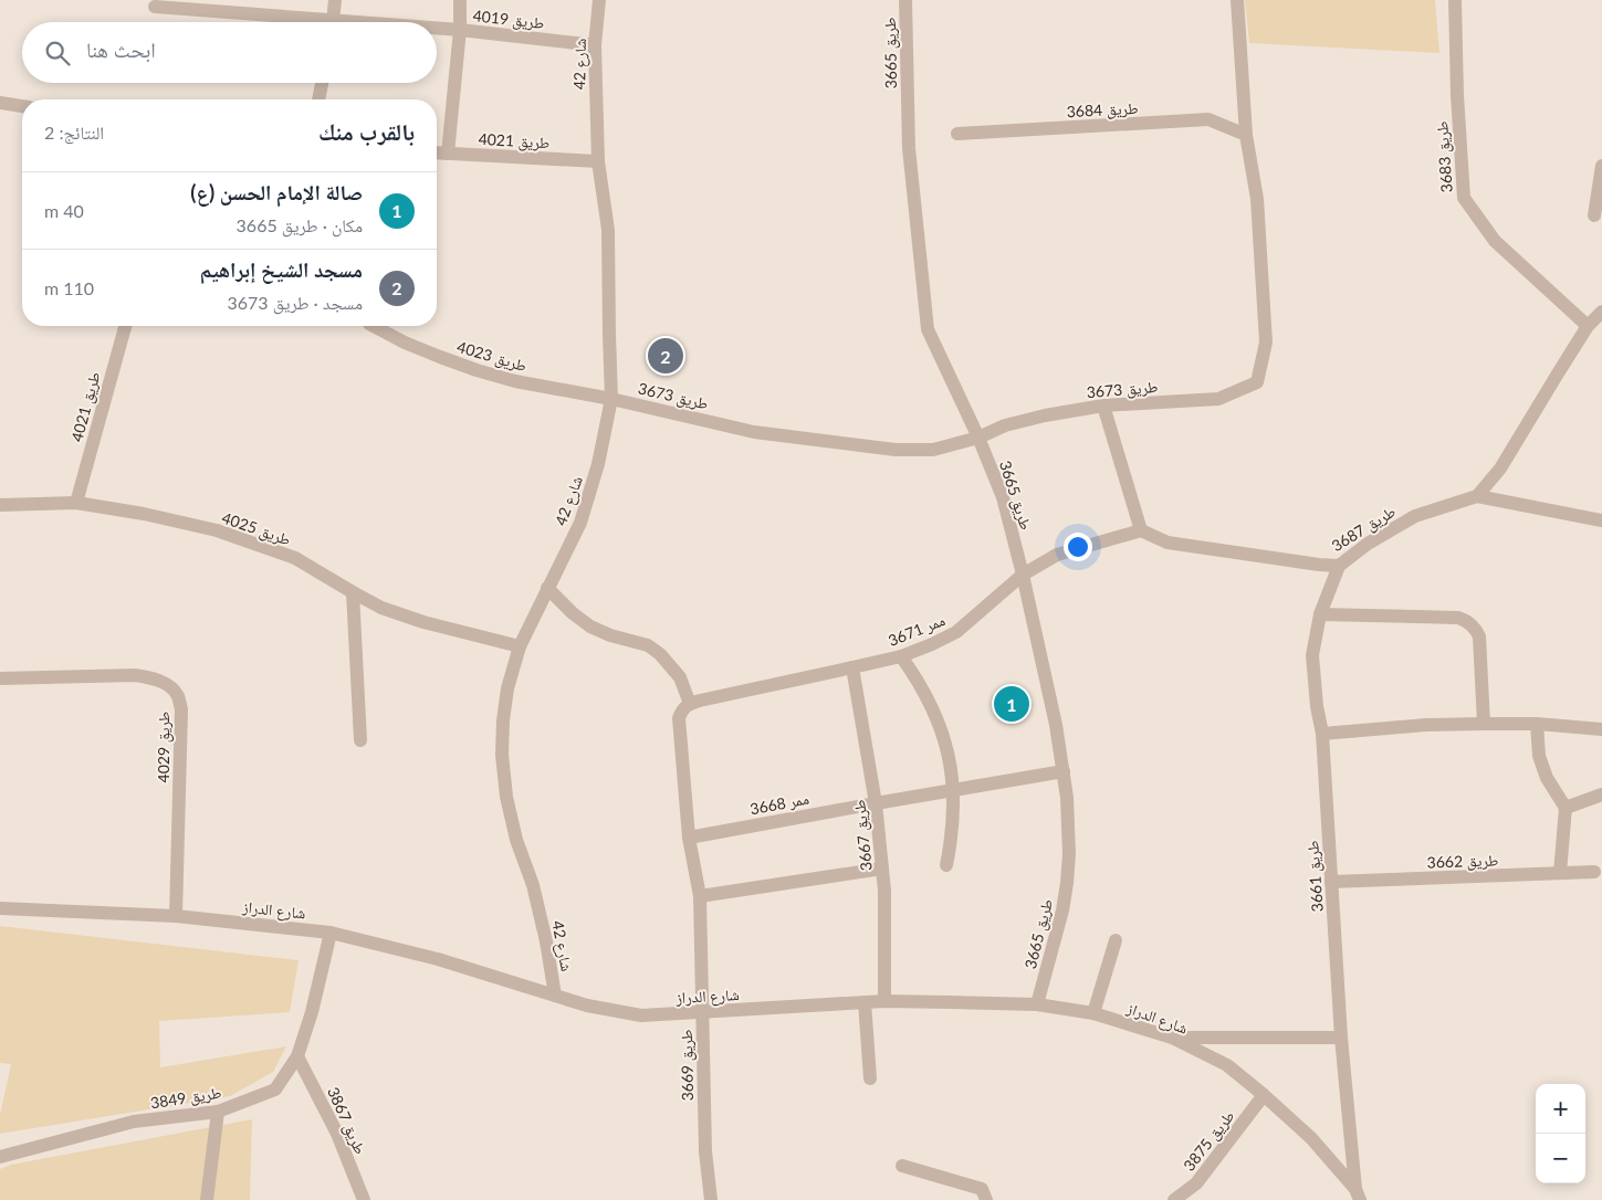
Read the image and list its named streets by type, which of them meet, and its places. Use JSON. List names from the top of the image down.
{
  "streets": {
    "street": [
      "طريق 4019",
      "طريق 3665",
      "شارع 42",
      "طريق 3684",
      "طريق 4021",
      "طريق 3683",
      "طريق 4023",
      "طريق 3673",
      "طريق 4025",
      "طريق 3687",
      "ممر 3671",
      "طريق 4029",
      "ممر 3668",
      "طريق 3667",
      "طريق 3662",
      "طريق 3661",
      "شارع الدراز",
      "طريق 3669",
      "طريق 3849",
      "طريق 3867",
      "طريق 3875"
    ]
  },
  "crossings": [
    ["طريق 4019", "شارع 42"],
    ["طريق 3665", "طريق 3673"],
    ["طريق 3665", "ممر 3671"],
    ["طريق 3665", "ممر 3668"],
    ["طريق 3665", "شارع الدراز"],
    ["شارع 42", "طريق 4021"],
    ["شارع 42", "طريق 4023"],
    ["شارع 42", "طريق 3673"],
    ["شارع 42", "طريق 4025"],
    ["شارع 42", "شارع الدراز"],
    ["طريق 3684", "طريق 3673"],
    ["طريق 4021", "طريق 4025"],
    ["طريق 4023", "طريق 3673"],
    ["طريق 3687", "ممر 3671"],
    ["طريق 3687", "طريق 3661"],
    ["ممر 3671", "طريق 3667"],
    ["ممر 3671", "طريق 3669"],
    ["طريق 4029", "شارع الدراز"],
    ["ممر 3668", "طريق 3667"],
    ["ممر 3668", "طريق 3669"],
    ["طريق 3667", "شارع الدراز"],
    ["طريق 3662", "طريق 3661"],
    ["طريق 3661", "شارع الدراز"],
    ["شارع الدراز", "طريق 3669"],
    ["شارع الدراز", "طريق 3849"],
    ["شارع الدراز", "طريق 3875"],
    ["طريق 3849", "طريق 3867"]
  ],
  "page": {
    "search": "ابحث هنا",
    "heading": ["بالقرب منك", "النتائج: 2"],
    "list": [
      {
        "mark": "1",
        "name": "صالة الإمام الحسن (ع)",
        "note": "مكان · طريق 3665",
        "value": "40 m"
      },
      {
        "mark": "2",
        "name": "مسجد الشيخ إبراهيم",
        "note": "مسجد · طريق 3673",
        "value": "110 m"
      }
    ],
    "pins": ["2", "1"],
    "map_buttons": ["+", "−"]
  }
}
